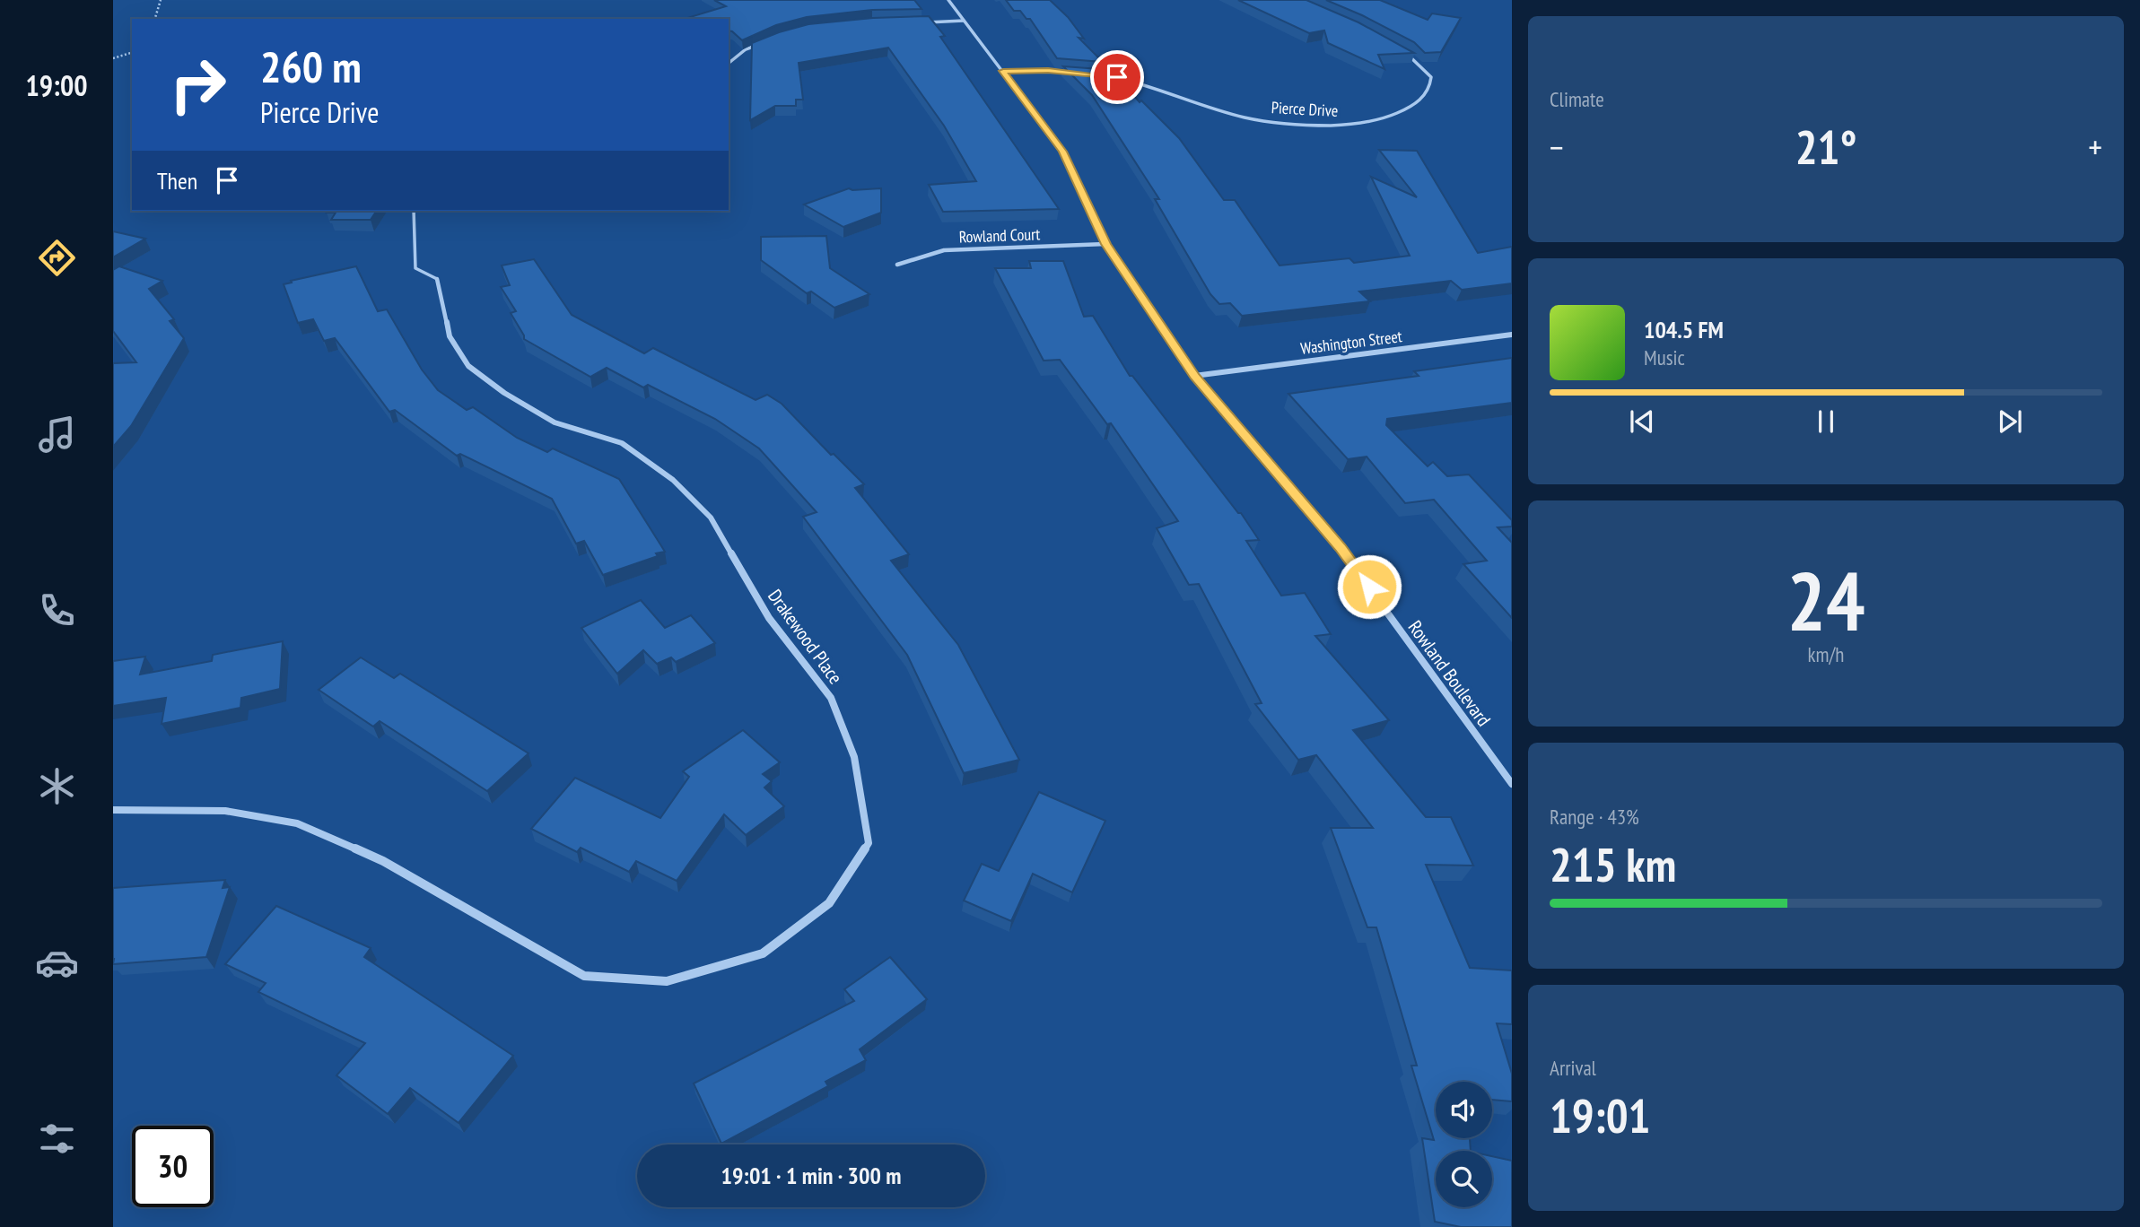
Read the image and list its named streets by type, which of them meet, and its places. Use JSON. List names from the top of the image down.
{
  "streets": {
    "street": [
      "Pierce Drive",
      "Rowland Court",
      "Washington Street",
      "Drakewood Place",
      "Rowland Boulevard"
    ]
  },
  "crossings": [
    ["Rowland Court", "Rowland Boulevard"],
    ["Washington Street", "Rowland Boulevard"]
  ],
  "page": {
    "tabs": "19:00",
    "tile": [
      "Climate",
      ["24", "km/h"],
      ["Range · 43%", "215 km"],
      ["Arrival", "19:01"]
    ],
    "turn": ["260 m", "Pierce Drive"],
    "heat": ["−", "21°", "+"],
    "then": "Then",
    "song": ["104.5 FM", "Music"],
    "limit": "30",
    "trip": "19:01 · 1 min · 300 m"
  }
}
